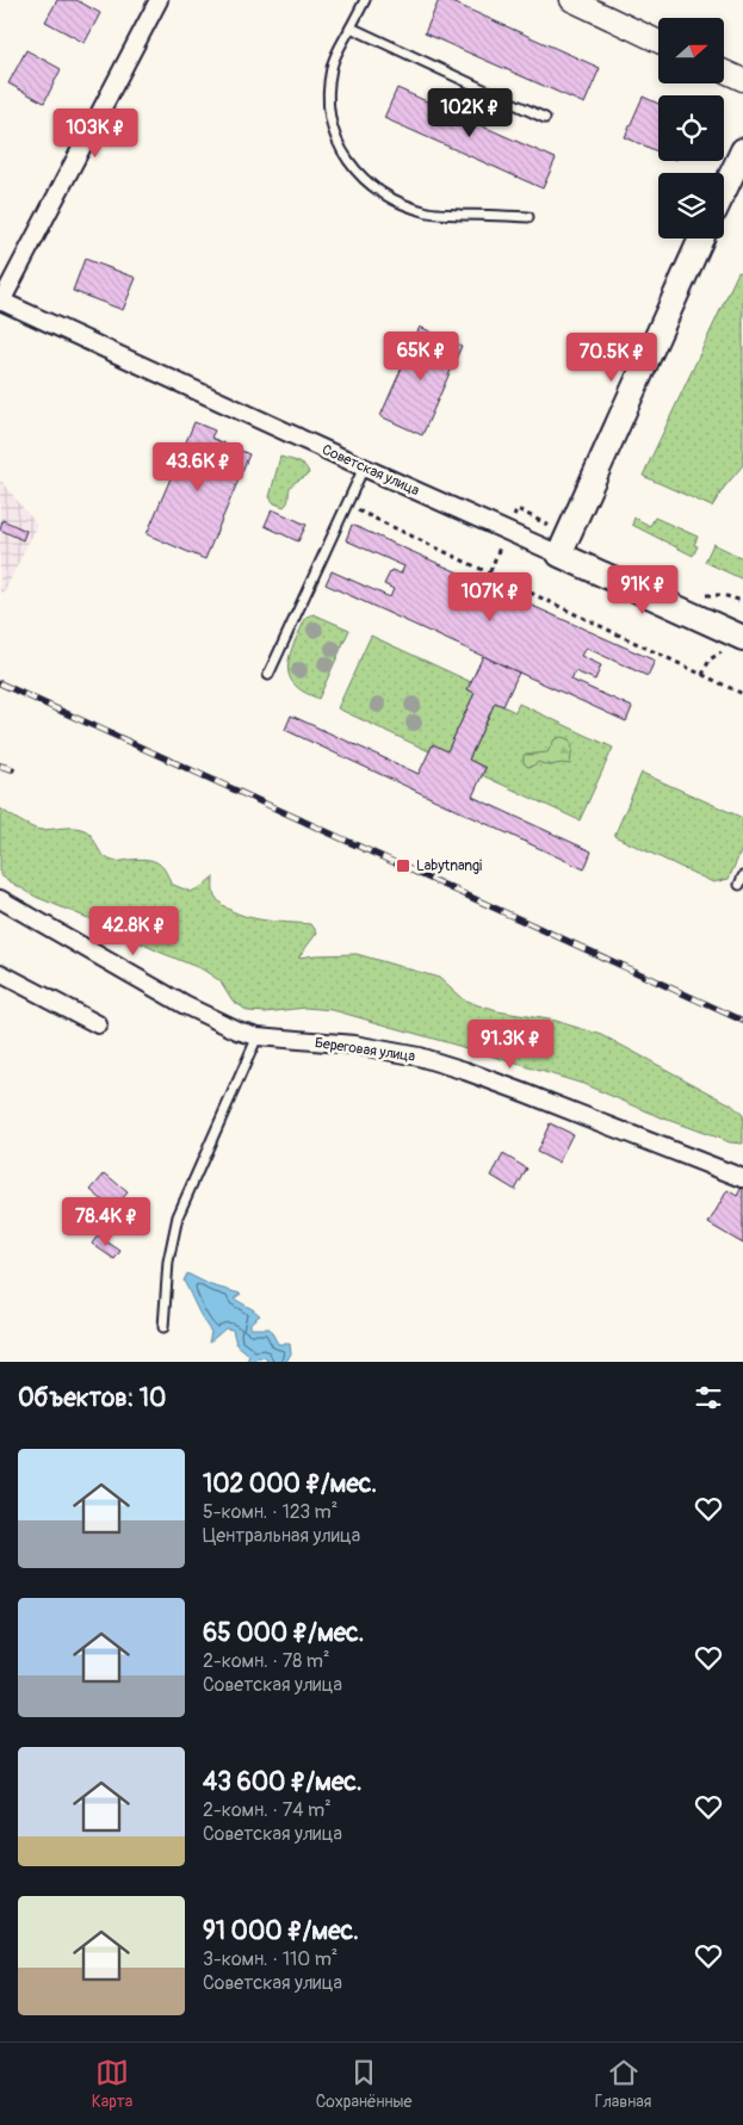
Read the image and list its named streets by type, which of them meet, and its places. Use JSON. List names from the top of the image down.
{
  "streets": {
    "main road": ["Советская улица"],
    "street": ["Береговая улица"]
  },
  "places": {
    "transit": ["Labytnangi"]
  },
  "north": "right",
  "page": {
    "price": [
      "102K ₽",
      "103K ₽",
      "65K ₽",
      "70.5K ₽",
      "43.6K ₽",
      "91K ₽",
      "107K ₽",
      "42.8K ₽",
      "91.3K ₽",
      "78.4K ₽"
    ],
    "heading": "Объектов: 10",
    "list": [
      {
        "name": "102 000 ₽/мес.",
        "note": "5-комн. · 123 m² · Центральная улица"
      },
      {
        "name": "65 000 ₽/мес.",
        "note": "2-комн. · 78 m² · Советская улица"
      },
      {
        "name": "43 600 ₽/мес.",
        "note": "2-комн. · 74 m² · Советская улица"
      },
      {
        "name": "91 000 ₽/мес.",
        "note": "3-комн. · 110 m² · Советская улица"
      }
    ],
    "tabs": ["Карта", "Сохранённые", "Главная"]
  }
}
